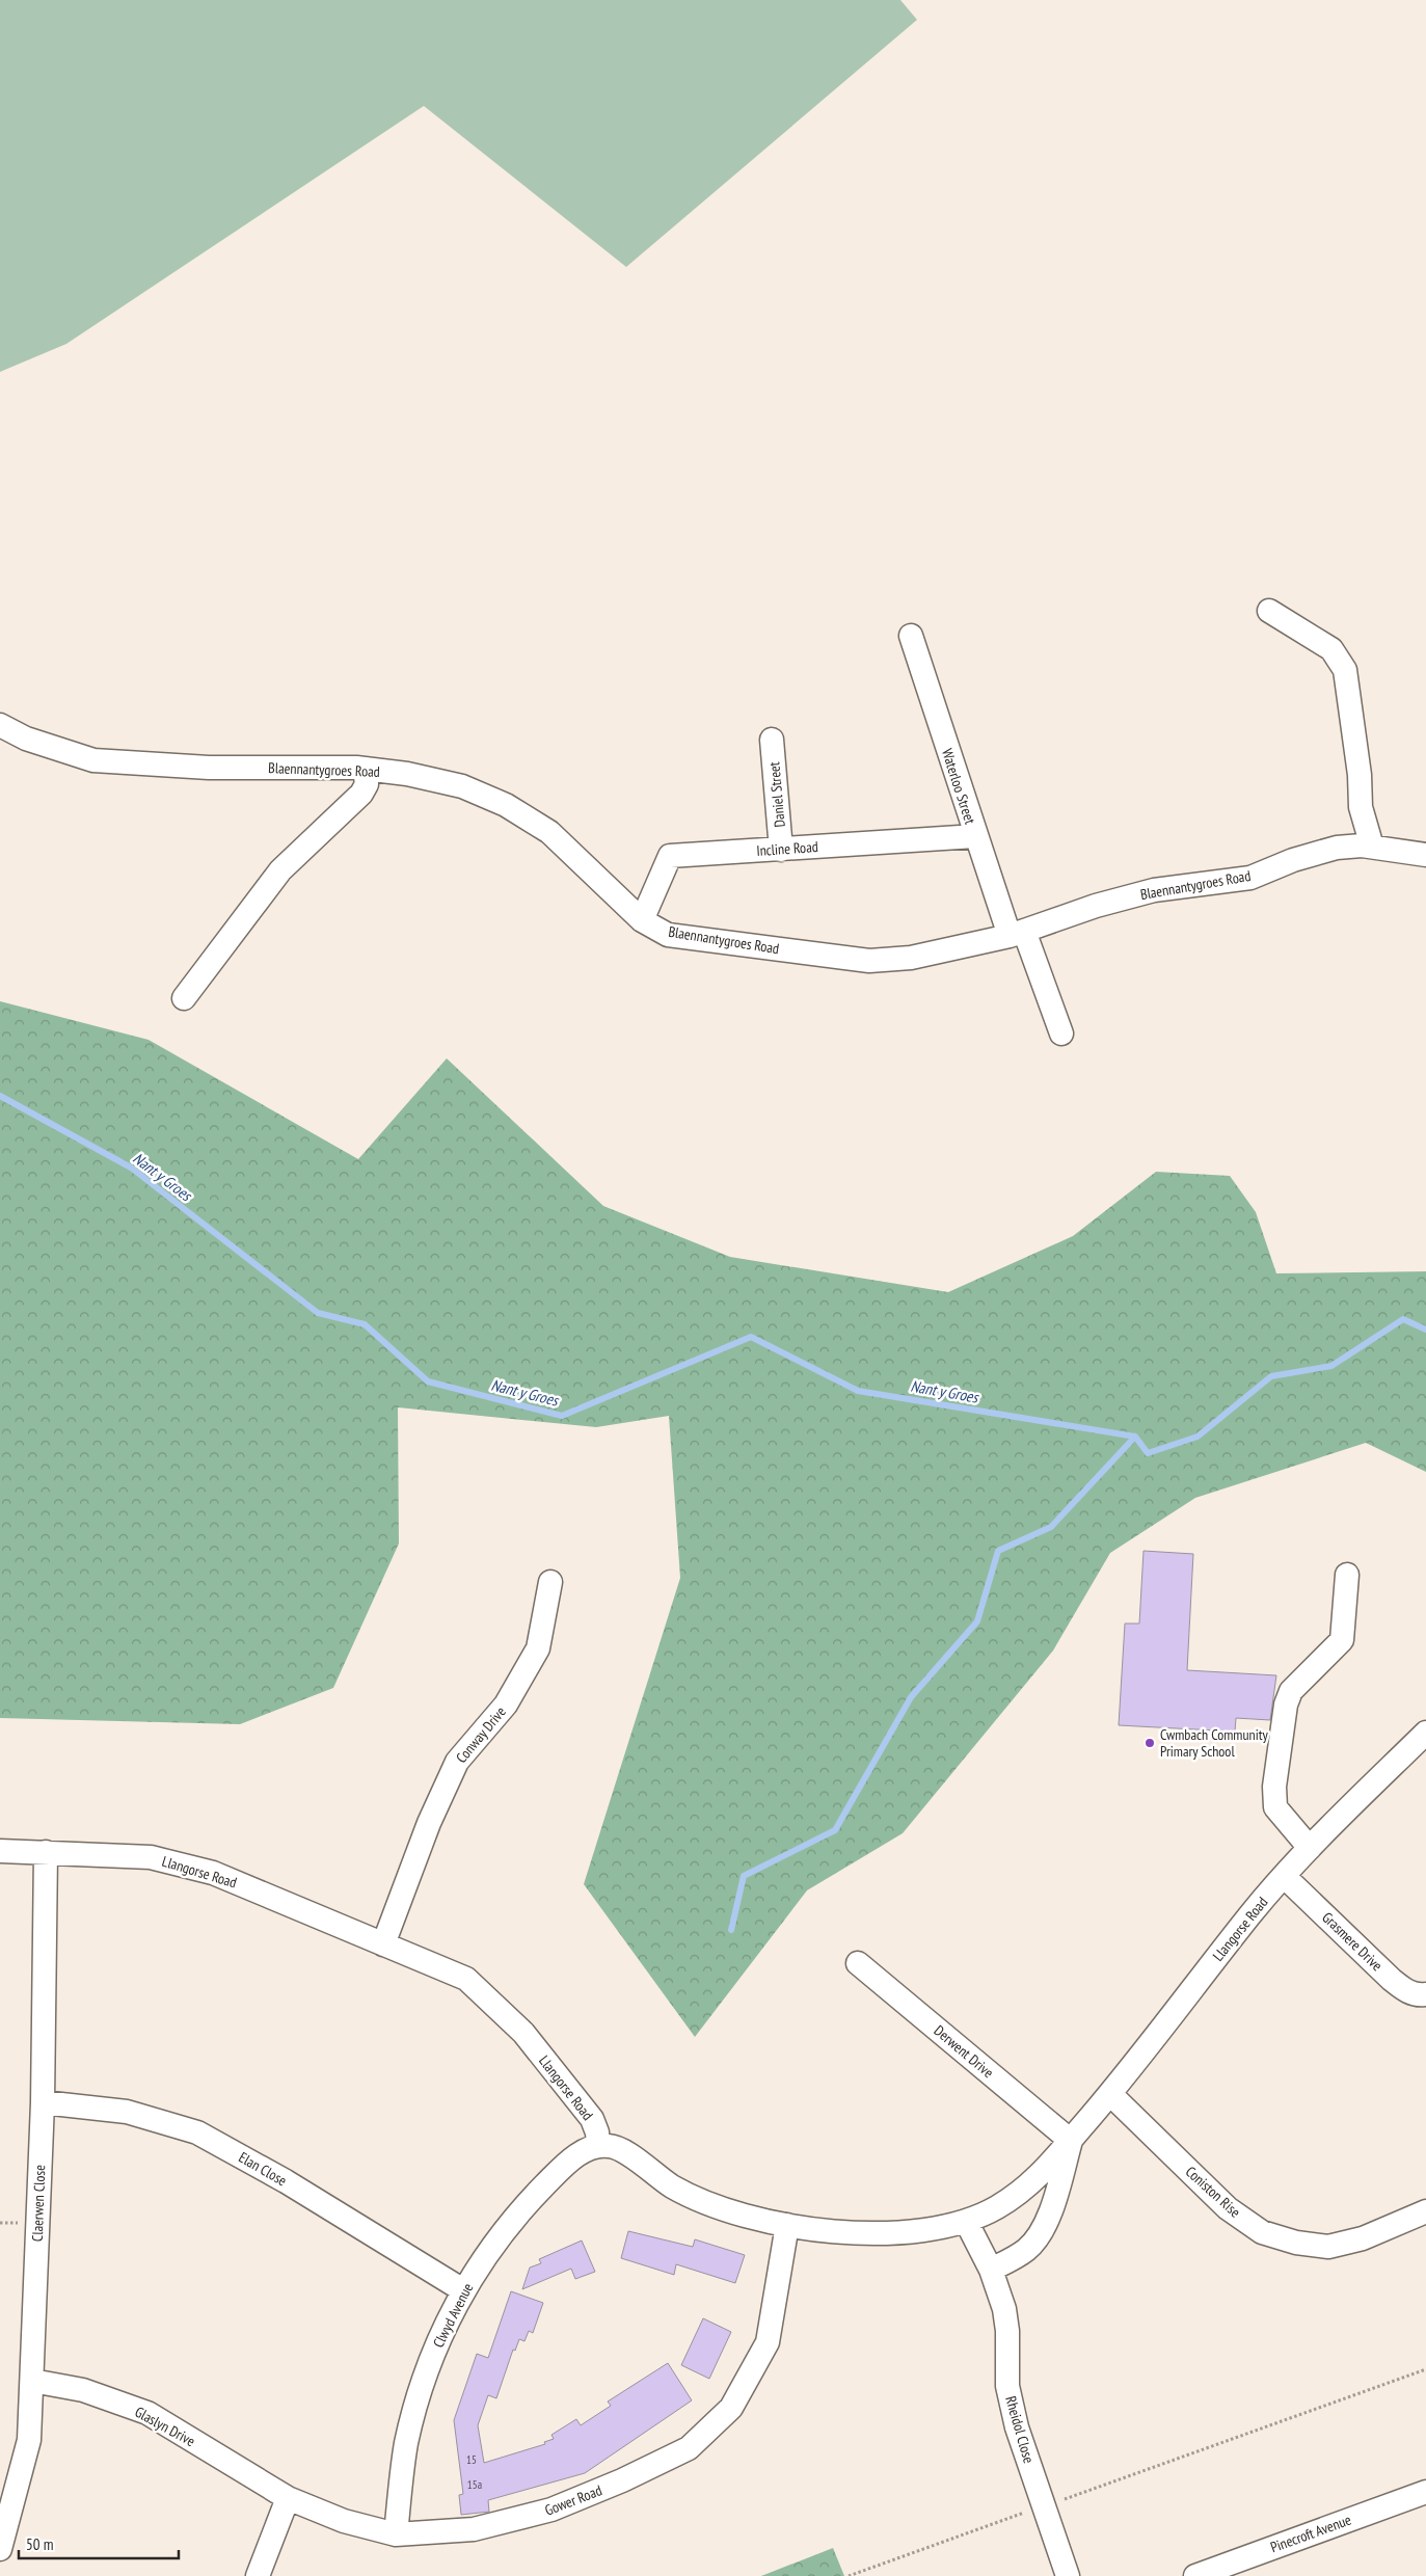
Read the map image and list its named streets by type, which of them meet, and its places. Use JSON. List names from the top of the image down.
{
  "streets": {
    "street": [
      "Blaennantygroes Road",
      "Waterloo Street",
      "Daniel Street",
      "Incline Road",
      "Conway Drive",
      "Llangorse Road",
      "Grasmere Drive",
      "Derwent Drive",
      "Elan Close",
      "Coniston Rise",
      "Claerwen Close",
      "Clwyd Avenue",
      "Glaslyn Drive",
      "Rheidol Close",
      "Gower Road",
      "Pinecroft Avenue"
    ]
  },
  "crossings": [
    ["Blaennantygroes Road", "Waterloo Street"],
    ["Blaennantygroes Road", "Incline Road"],
    ["Waterloo Street", "Incline Road"],
    ["Daniel Street", "Incline Road"],
    ["Conway Drive", "Llangorse Road"],
    ["Llangorse Road", "Grasmere Drive"],
    ["Llangorse Road", "Derwent Drive"],
    ["Llangorse Road", "Coniston Rise"],
    ["Llangorse Road", "Claerwen Close"],
    ["Llangorse Road", "Clwyd Avenue"],
    ["Llangorse Road", "Rheidol Close"],
    ["Llangorse Road", "Gower Road"],
    ["Elan Close", "Claerwen Close"],
    ["Elan Close", "Clwyd Avenue"],
    ["Claerwen Close", "Glaslyn Drive"],
    ["Clwyd Avenue", "Gower Road"],
    ["Glaslyn Drive", "Gower Road"]
  ],
  "water": ["Nant y Groes"],
  "places": ["Cwmbach Community Primary School"],
  "house_numbers": ["15", "15a"],
  "scale_bar": "50 m"
}
